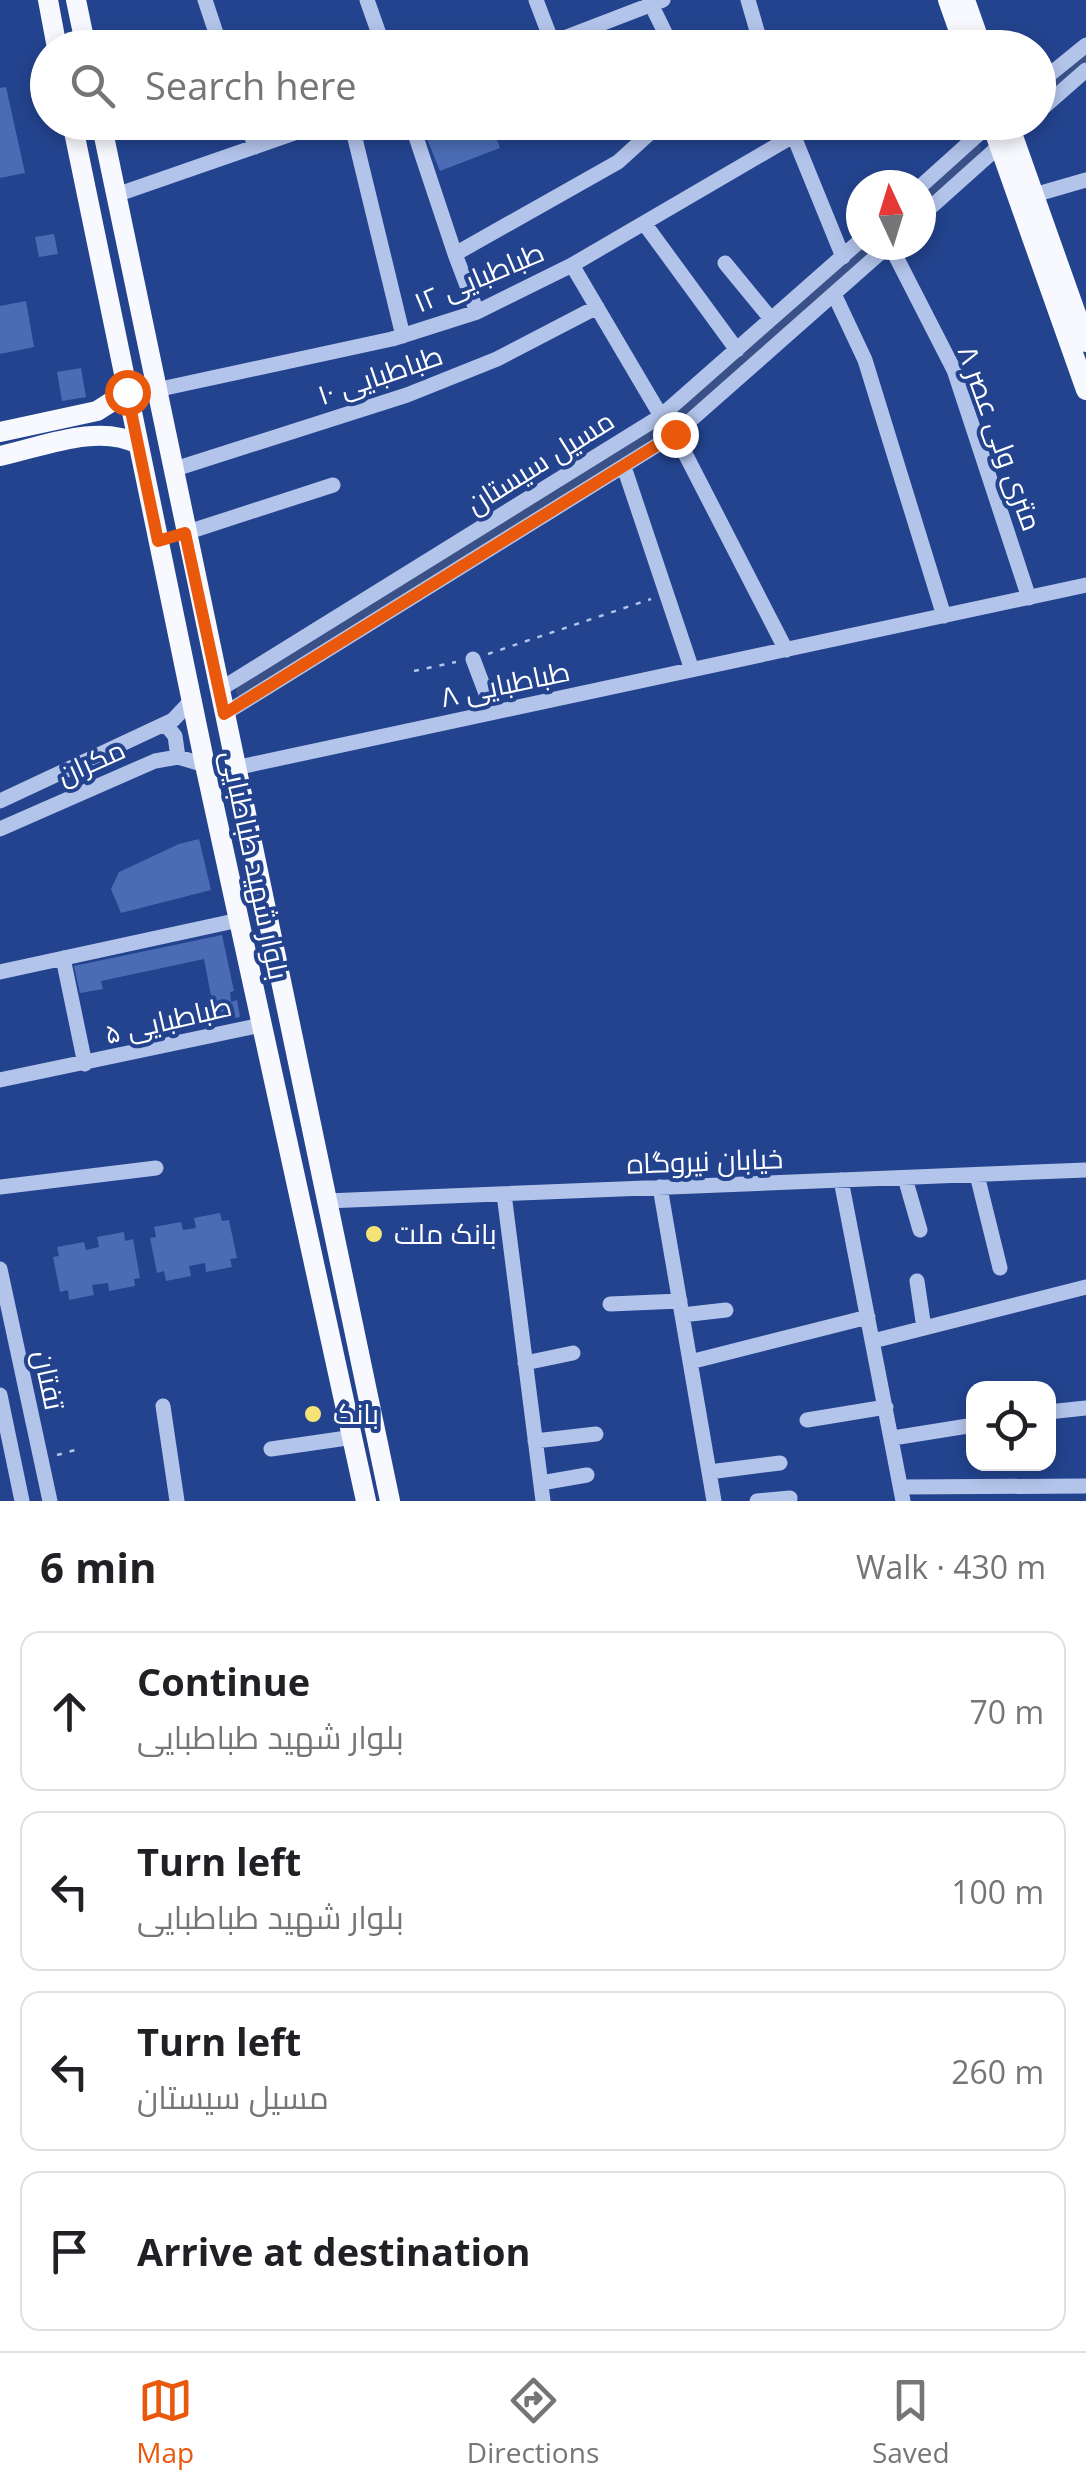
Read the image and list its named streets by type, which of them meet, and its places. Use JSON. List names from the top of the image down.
{
  "streets": {
    "main road": ["بلوار شهید طباطبایی"],
    "street": [
      "طباطبایی ۱۲",
      "طباطبایی ۱۰",
      "۸ متری ولی عصر",
      "مسیل سیستان",
      "طباطبایی ۸",
      "مکران",
      "طباطبایی ۵",
      "خیابان نیروگاه",
      "تفتان"
    ]
  },
  "crossings": [
    ["طباطبایی ۱۲", "بلوار شهید طباطبایی"],
    ["طباطبایی ۱۰", "بلوار شهید طباطبایی"],
    ["۸ متری ولی عصر", "طباطبایی ۸"],
    ["مسیل سیستان", "بلوار شهید طباطبایی"],
    ["طباطبایی ۸", "بلوار شهید طباطبایی"],
    ["مکران", "بلوار شهید طباطبایی"],
    ["بلوار شهید طباطبایی", "طباطبایی ۵"],
    ["بلوار شهید طباطبایی", "خیابان نیروگاه"]
  ],
  "places": ["بانک ملت", "بانک"],
  "north": "top",
  "page": {
    "search": "Search here",
    "heading": ["6 min", "Walk · 430 m"],
    "list": [
      ["Continue", "بلوار شهید طباطبایی", "70 m"],
      ["Turn left", "بلوار شهید طباطبایی", "100 m"],
      ["Turn left", "مسیل سیستان", "260 m"],
      "Arrive at destination"
    ],
    "nav": ["Map", "Directions", "Saved"]
  }
}
